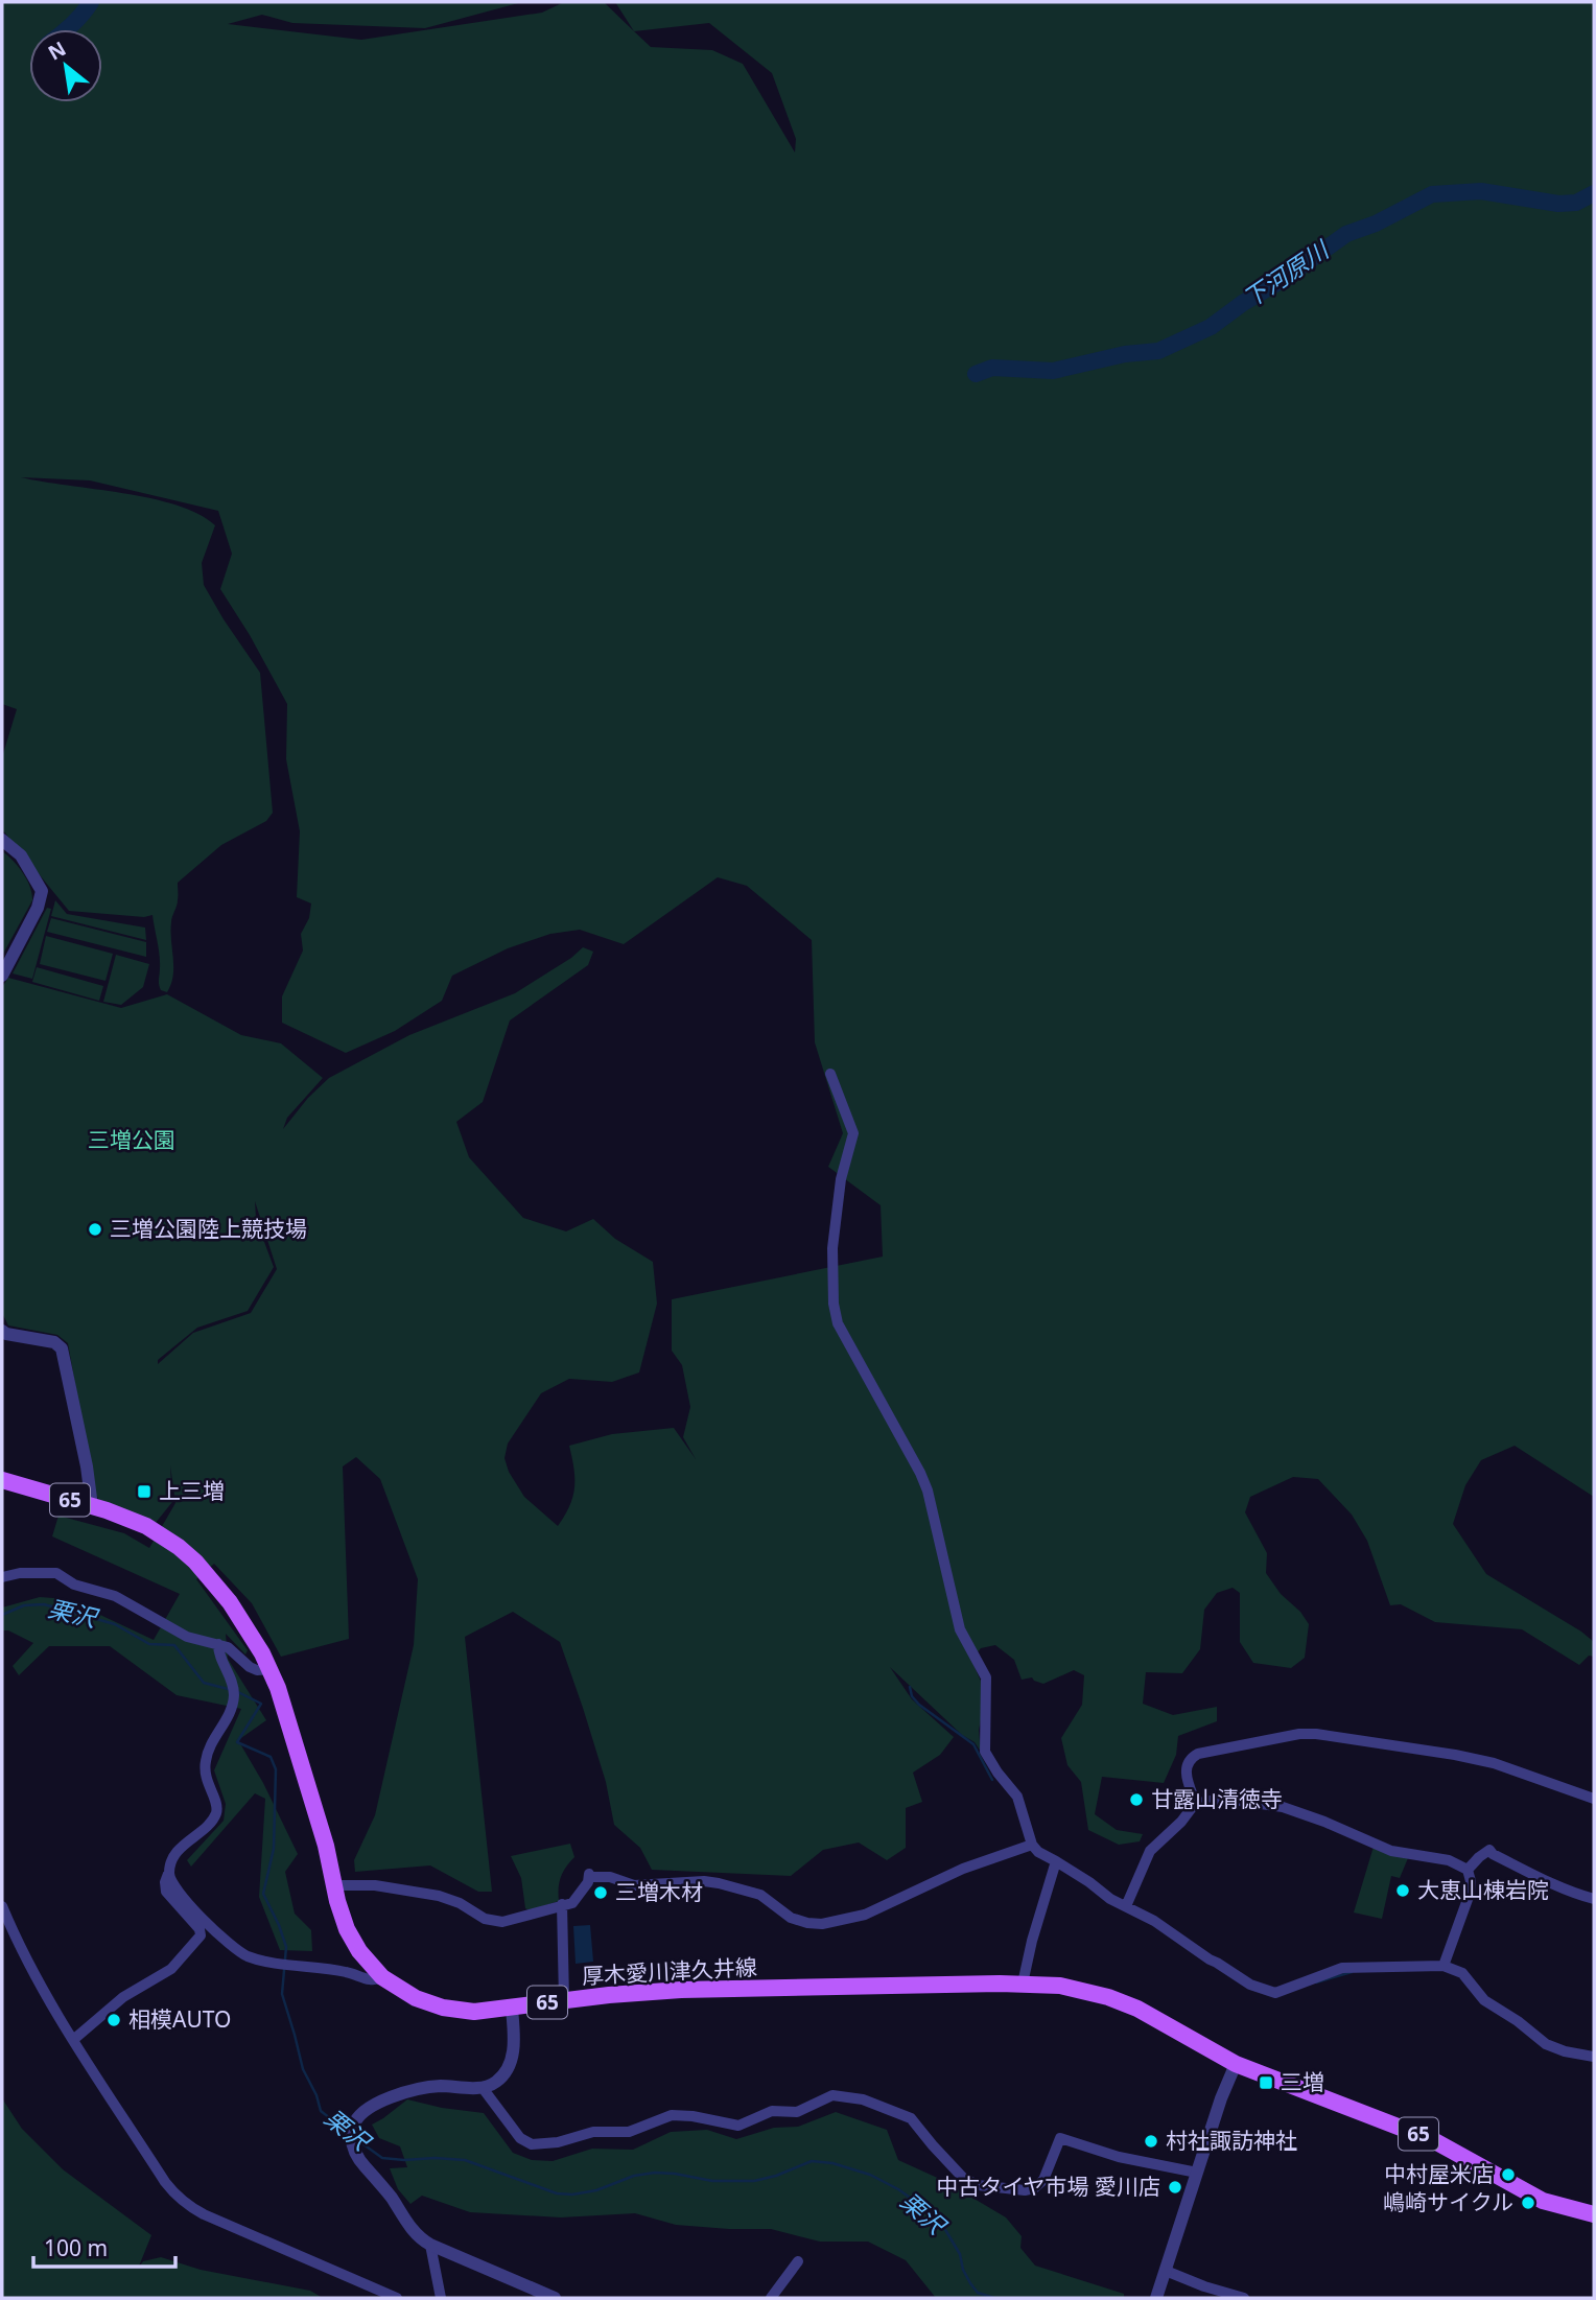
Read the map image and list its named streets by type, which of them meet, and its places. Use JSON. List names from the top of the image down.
{
  "streets": {
    "main road": ["65", "厚木愛川津久井線"]
  },
  "water": ["下河原川", "栗沢"],
  "parks": ["三増公園"],
  "places": {
    "other": [
      "三増公園陸上競技場",
      "甘露山清徳寺",
      "大恵山棟岩院",
      "三増木材",
      "相模AUTO",
      "村社諏訪神社",
      "中村屋米店",
      "中古タイヤ市場 愛川店",
      "嶋崎サイクル"
    ],
    "transit": ["上三増", "三増"]
  },
  "scale_bar": "100 m",
  "north": "top left"
}
